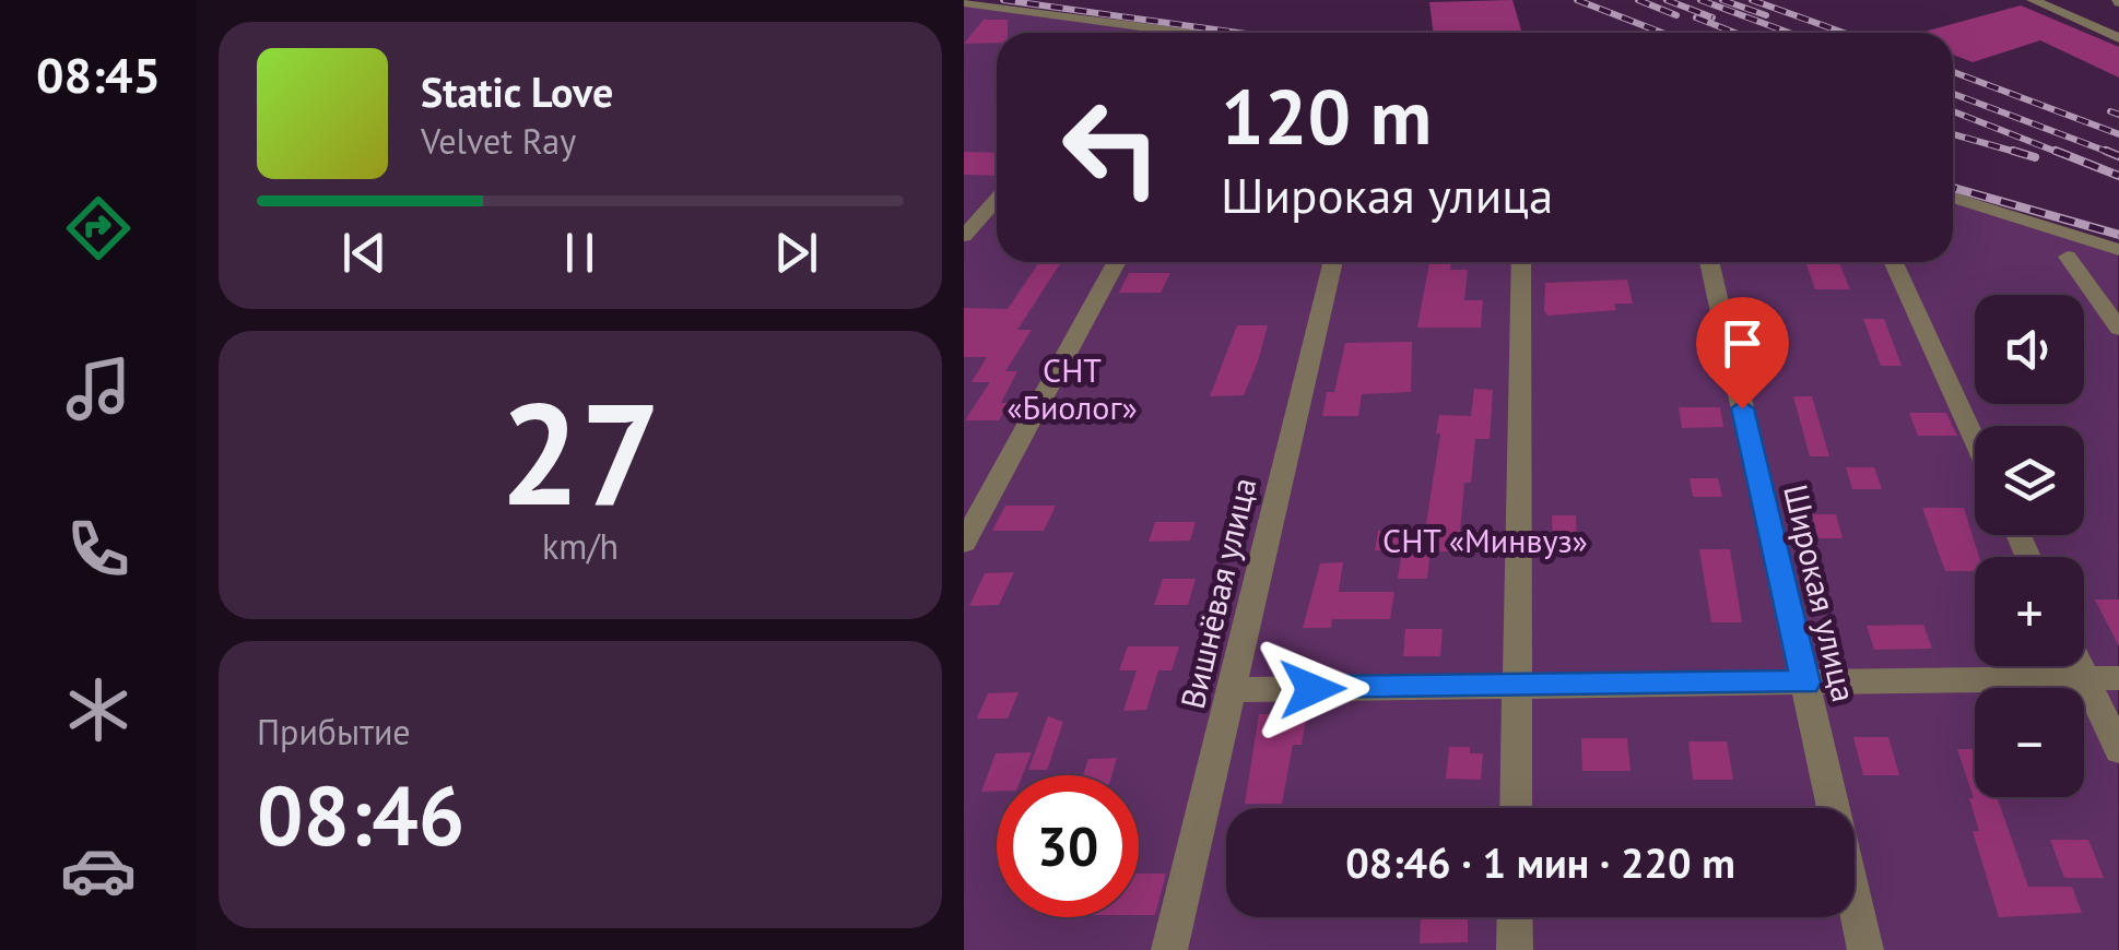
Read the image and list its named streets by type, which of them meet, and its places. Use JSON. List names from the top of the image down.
{
  "streets": {
    "street": ["Вишнёвая улица", "Широкая улица"]
  },
  "parks": ["СНТ «Биолог»", "СНТ «Минвуз»"],
  "page": {
    "tabs": "08:45",
    "turn": ["120 m", "Широкая улица"],
    "song": ["Static Love", "Velvet Ray"],
    "map_buttons": ["+", "−"],
    "tile": [
      ["27", "km/h"],
      ["Прибытие", "08:46"]
    ],
    "limit": "30",
    "trip": "08:46 · 1 мин · 220 m"
  }
}
